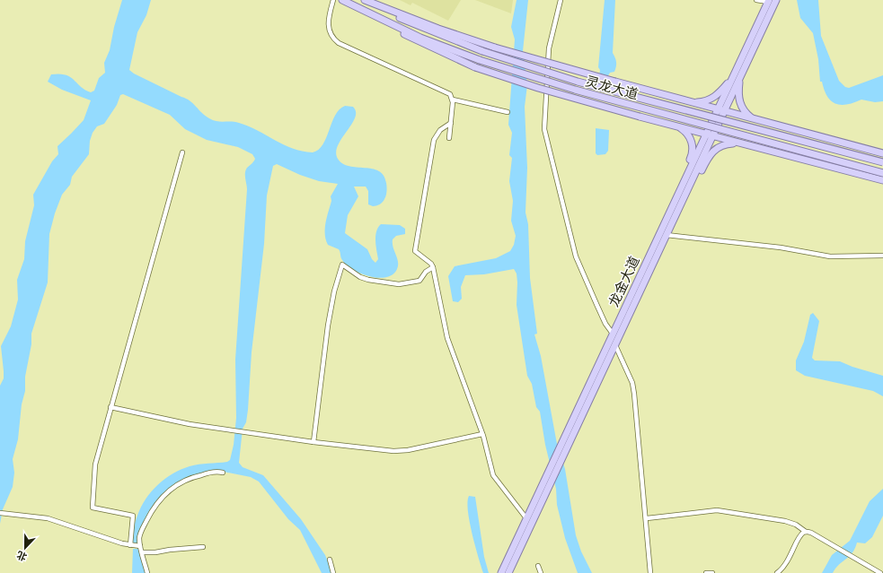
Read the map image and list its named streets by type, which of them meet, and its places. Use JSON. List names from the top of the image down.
{
  "streets": {
    "main road": ["灵龙大道", "龙金大道"]
  },
  "north": "bottom"
}
